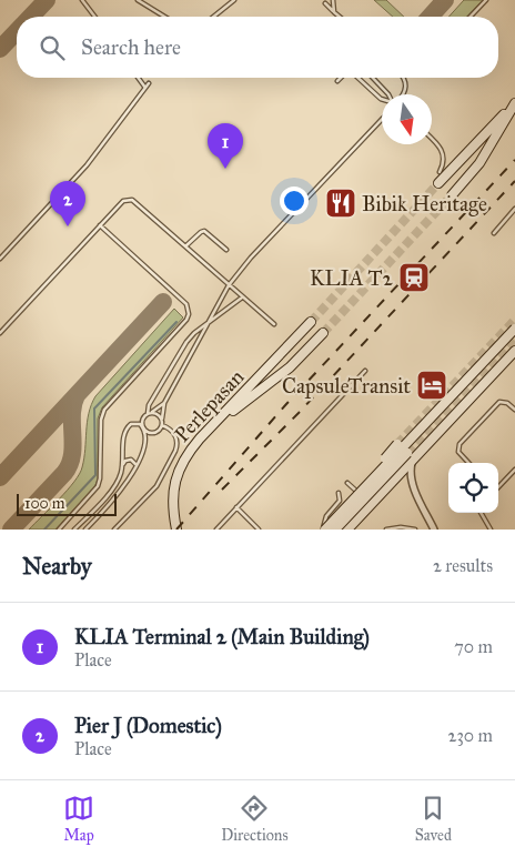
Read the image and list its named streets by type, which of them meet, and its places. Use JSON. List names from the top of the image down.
{
  "streets": {
    "main road": ["Perlepasan"]
  },
  "places": {
    "restaurant": ["Bibik Heritage"],
    "station": ["KLIA T2"],
    "hotel": ["CapsuleTransit"]
  },
  "scale_bar": "100 m",
  "north": "bottom",
  "page": {
    "search": "Search here",
    "pins": ["1", "2"],
    "scale": "100 m",
    "heading": ["Nearby", "2 results"],
    "list": [
      {
        "mark": "1",
        "name": "KLIA Terminal 2 (Main Building)",
        "note": "Place",
        "value": "70 m"
      },
      {
        "mark": "2",
        "name": "Pier J (Domestic)",
        "note": "Place",
        "value": "230 m"
      }
    ],
    "nav": ["Map", "Directions", "Saved"]
  }
}
